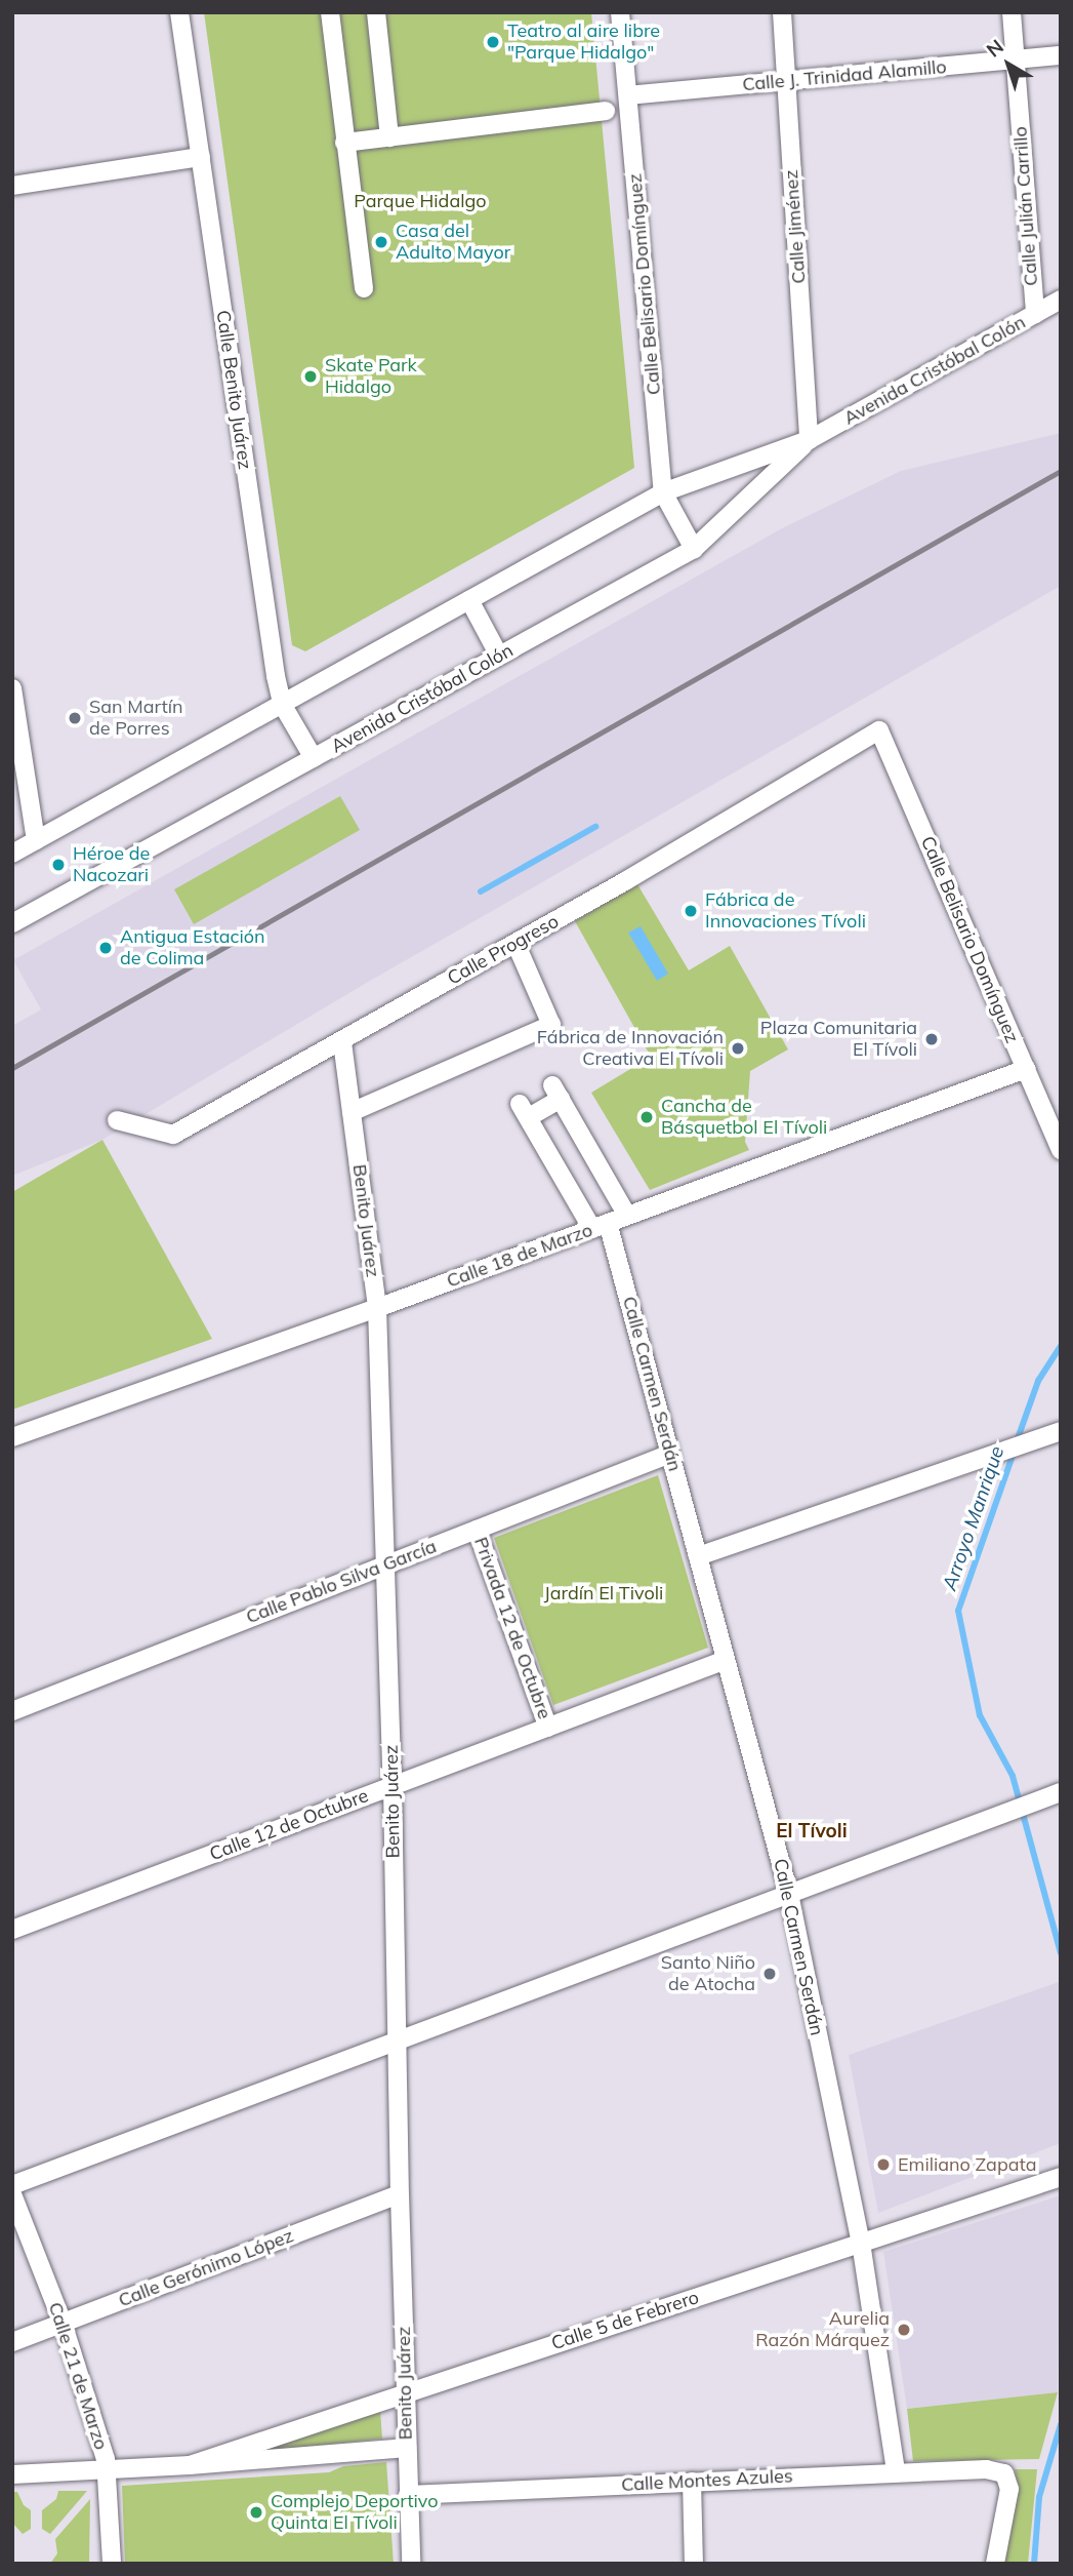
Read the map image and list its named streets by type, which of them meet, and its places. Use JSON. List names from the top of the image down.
{
  "streets": {
    "street": [
      "Calle J. Trinidad Alamillo",
      "Calle Julián Carrillo",
      "Calle Jiménez",
      "Calle Belisario Domínguez",
      "Avenida Cristóbal Colón",
      "Calle Benito Juárez",
      "Calle Progreso",
      "Benito Juárez",
      "Calle 18 de Marzo",
      "Calle Carmen Serdán",
      "Calle Pablo Silva García",
      "Privada 12 de Octubre",
      "Calle 12 de Octubre",
      "Calle Gerónimo López",
      "Calle 5 de Febrero",
      "Calle 21 de Marzo",
      "Calle Montes Azules"
    ]
  },
  "crossings": [
    ["Calle J. Trinidad Alamillo", "Calle Julián Carrillo"],
    ["Calle J. Trinidad Alamillo", "Calle Jiménez"],
    ["Calle J. Trinidad Alamillo", "Calle Belisario Domínguez"],
    ["Calle Julián Carrillo", "Avenida Cristóbal Colón"],
    ["Calle Jiménez", "Avenida Cristóbal Colón"],
    ["Calle Belisario Domínguez", "Avenida Cristóbal Colón"],
    ["Calle Belisario Domínguez", "Calle Progreso"],
    ["Calle Belisario Domínguez", "Calle 18 de Marzo"],
    ["Avenida Cristóbal Colón", "Calle Benito Juárez"],
    ["Calle Progreso", "Benito Juárez"],
    ["Benito Juárez", "Calle 18 de Marzo"],
    ["Benito Juárez", "Calle Pablo Silva García"],
    ["Benito Juárez", "Calle 12 de Octubre"],
    ["Benito Juárez", "Calle Gerónimo López"],
    ["Benito Juárez", "Calle 5 de Febrero"],
    ["Benito Juárez", "Calle Montes Azules"],
    ["Calle 18 de Marzo", "Calle Carmen Serdán"],
    ["Calle Carmen Serdán", "Calle Pablo Silva García"],
    ["Calle Carmen Serdán", "Calle 12 de Octubre"],
    ["Calle Carmen Serdán", "Calle 5 de Febrero"],
    ["Calle Carmen Serdán", "Calle Montes Azules"],
    ["Calle Pablo Silva García", "Privada 12 de Octubre"],
    ["Privada 12 de Octubre", "Calle 12 de Octubre"],
    ["Calle Gerónimo López", "Calle 21 de Marzo"],
    ["Calle 5 de Febrero", "Calle 21 de Marzo"]
  ],
  "districts": ["El Tívoli"],
  "water": ["Arroyo Manrique"],
  "parks": ["Parque Hidalgo", "Jardín El Tivoli"],
  "places": [
    "Teatro al aire libre \"Parque Hidalgo\"",
    "Casa del Adulto Mayor",
    "Skate Park Hidalgo",
    "San Martín de Porres",
    "Héroe de Nacozari",
    "Fábrica de Innovaciones Tívoli",
    "Antigua Estación de Colima",
    "Plaza Comunitaria El Tívoli",
    "Fábrica de Innovación Creativa El Tívoli",
    "Cancha de Básquetbol El Tívoli",
    "Santo Niño de Atocha",
    "Emiliano Zapata",
    "Aurelia Razón Márquez",
    "Complejo Deportivo Quinta El Tívoli"
  ],
  "north": "top left"
}
